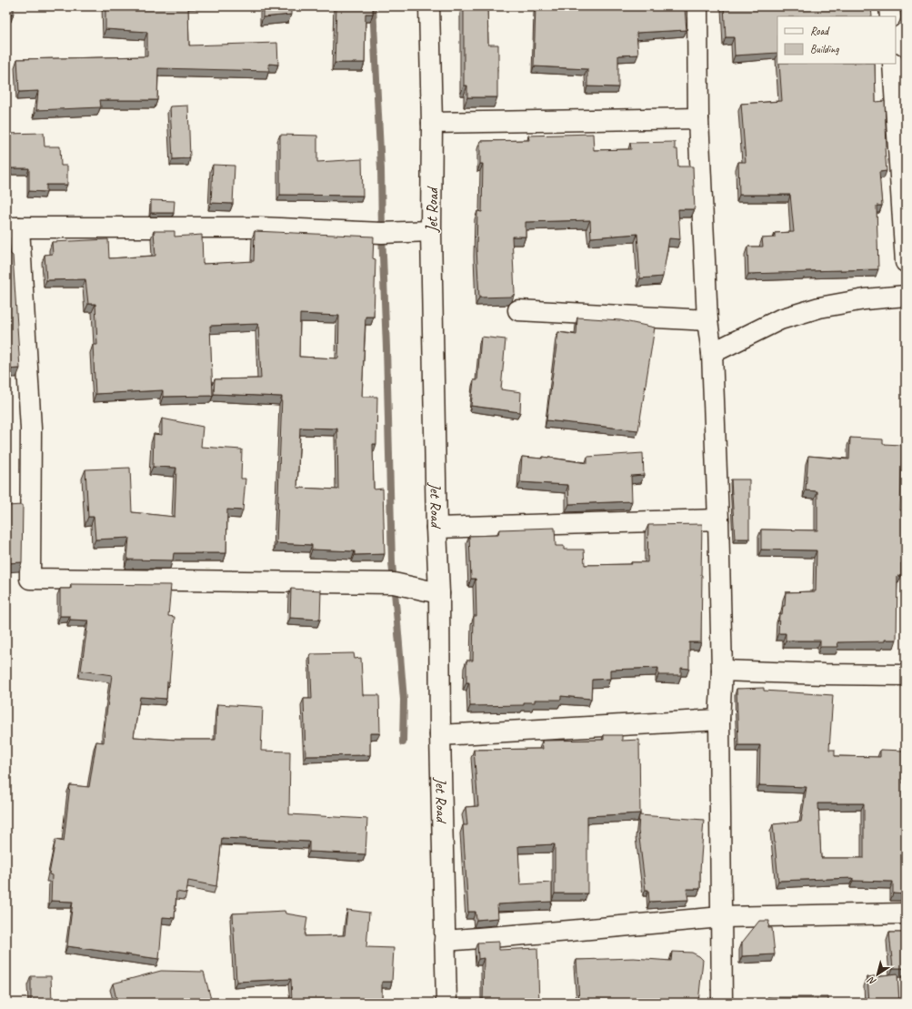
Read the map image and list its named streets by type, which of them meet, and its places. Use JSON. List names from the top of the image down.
{
  "streets": {
    "street": ["Jet Road"]
  },
  "legend": ["Road", "Building"],
  "north": "bottom left"
}
